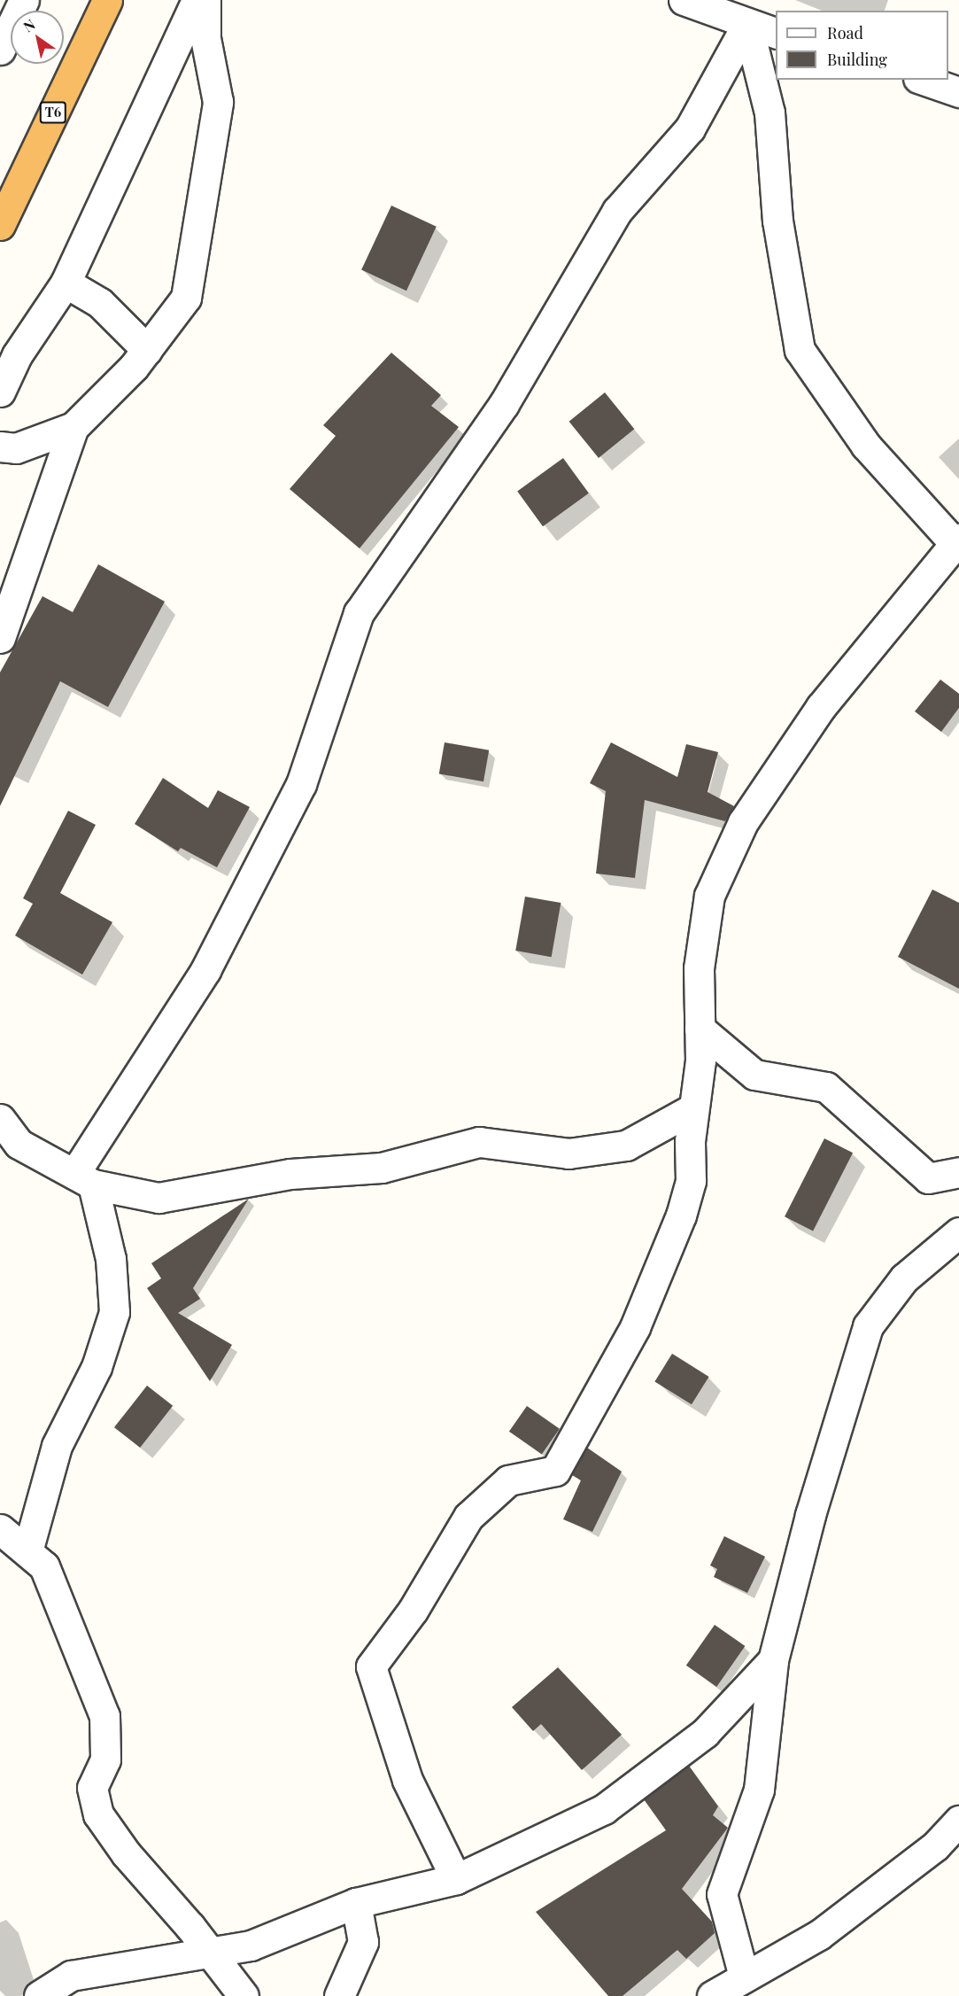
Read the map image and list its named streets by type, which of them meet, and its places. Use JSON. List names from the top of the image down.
{
  "streets": {
    "highway": ["T6"]
  },
  "legend": ["Road", "Building"],
  "north": "top left"
}
